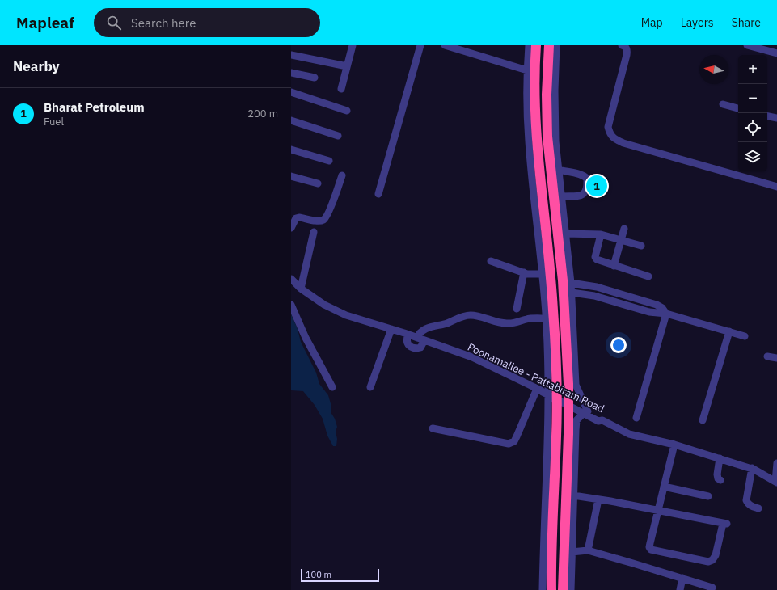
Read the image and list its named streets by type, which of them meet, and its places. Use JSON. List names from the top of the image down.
{
  "streets": {
    "street": ["Poonamallee - Pattabiram Road"]
  },
  "scale_bar": "100 m",
  "north": "left",
  "page": {
    "header": "Mapleaf",
    "search": "Search here",
    "nav": ["Map", "Layers", "Share"],
    "heading": "Nearby",
    "map_buttons": ["+", "−"],
    "list": [
      {
        "mark": "1",
        "name": "Bharat Petroleum",
        "note": "Fuel",
        "value": "200 m"
      }
    ],
    "pins": "1",
    "scale": "100 m"
  }
}
